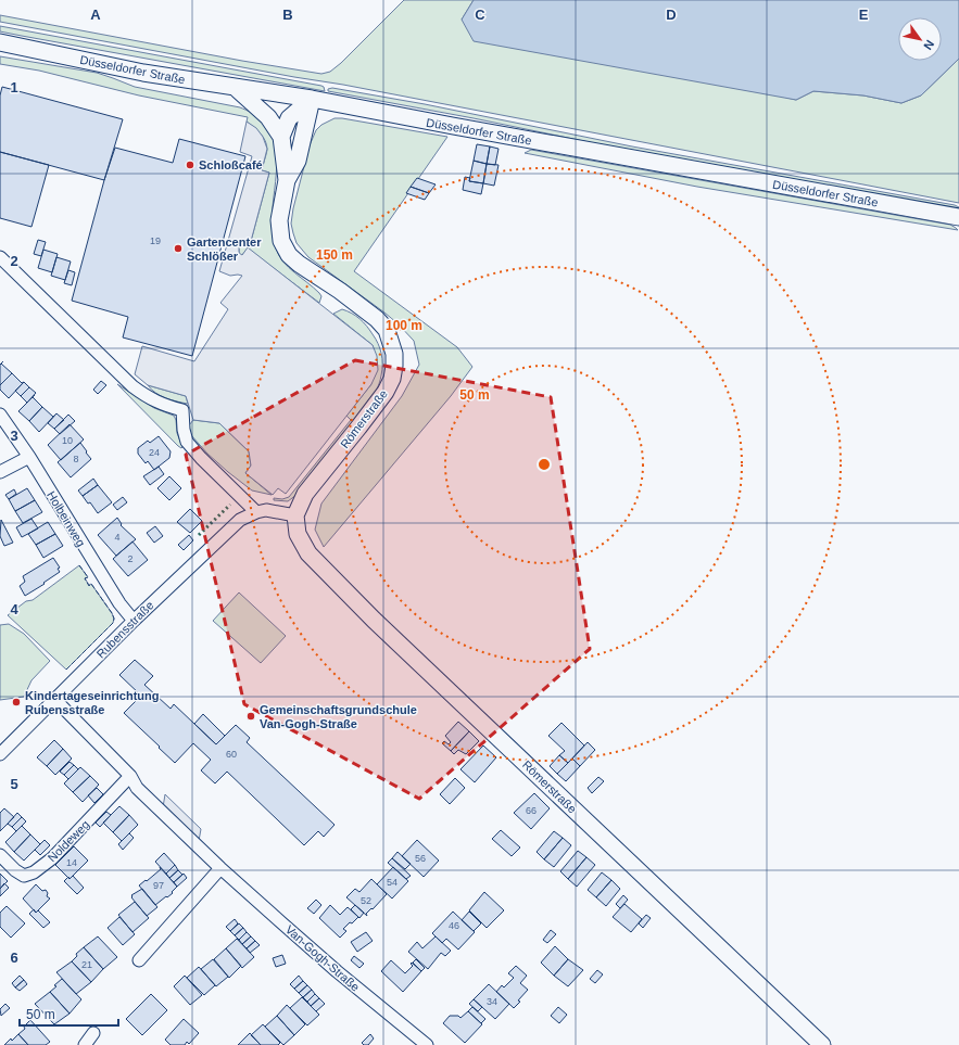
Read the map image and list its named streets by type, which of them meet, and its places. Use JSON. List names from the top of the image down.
{
  "streets": {
    "street": [
      "Düsseldorfer Straße",
      "Römerstraße",
      "Holbeinweg",
      "Rubensstraße",
      "Noldeweg",
      "Van-Gogh-Straße"
    ]
  },
  "crossings": [
    ["Düsseldorfer Straße", "Römerstraße"],
    ["Holbeinweg", "Rubensstraße"],
    ["Rubensstraße", "Van-Gogh-Straße"],
    ["Noldeweg", "Van-Gogh-Straße"]
  ],
  "places": [
    "Schloßcafé",
    "Gartencenter Schlößer",
    "Kindertageseinrichtung Rubensstraße",
    "Gemeinschaftsgrundschule Van-Gogh-Straße"
  ],
  "house_numbers": [
    "19",
    "10",
    "24",
    "8",
    "4",
    "2",
    "60",
    "66",
    "56",
    "14",
    "54",
    "97",
    "52",
    "46",
    "21",
    "34"
  ],
  "scale_bar": "50 m",
  "north": "bottom right",
  "grid": {
    "columns": [
      "A",
      "B",
      "C",
      "D",
      "E"
    ],
    "rows": [
      "1",
      "2",
      "3",
      "4",
      "5",
      "6"
    ]
  },
  "rings": ["150 m", "100 m", "50 m"]
}
